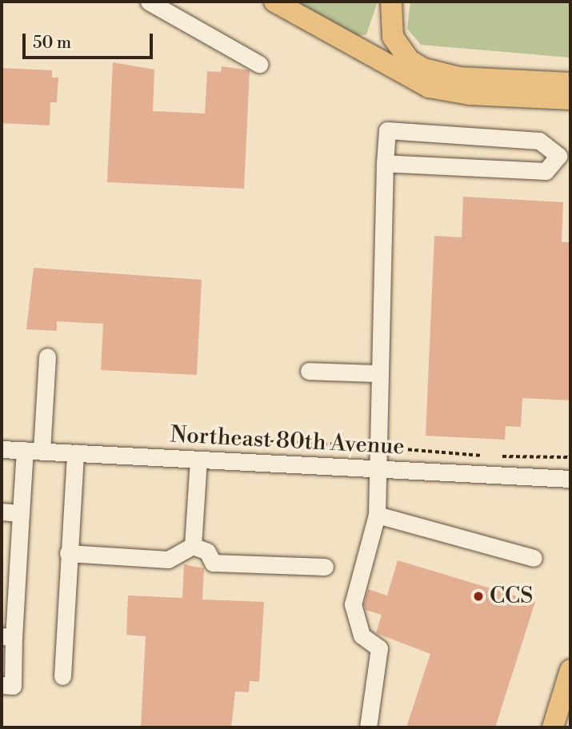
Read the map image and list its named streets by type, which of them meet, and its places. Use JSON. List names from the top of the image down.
{
  "streets": {
    "street": ["Northeast 80th Avenue"]
  },
  "places": ["CCS"],
  "scale_bar": "50 m"
}
